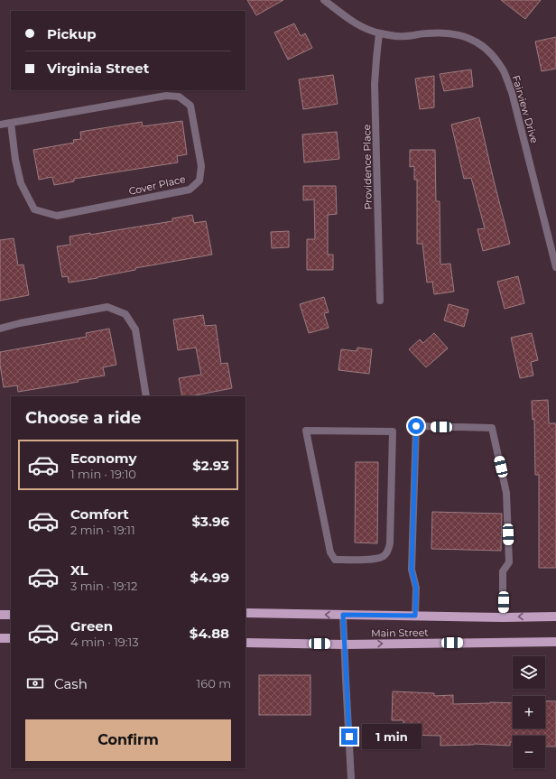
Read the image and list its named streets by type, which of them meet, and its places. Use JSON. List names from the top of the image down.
{
  "streets": {
    "main road": ["Main Street"],
    "street": ["Fairview Drive", "Providence Place", "Cover Place"]
  },
  "crossings": [
    ["Fairview Drive", "Providence Place"]
  ],
  "page": {
    "banner": ["Pickup", "Virginia Street"],
    "heading": "Choose a ride",
    "list": [
      {
        "name": "Economy",
        "note": "1 min · 19:10",
        "value": "$2.93"
      },
      {
        "name": "Comfort",
        "note": "2 min · 19:11",
        "value": "$3.96"
      },
      {
        "name": "XL",
        "note": "3 min · 19:12",
        "value": "$4.99"
      },
      {
        "name": "Green",
        "note": "4 min · 19:13",
        "value": "$4.88"
      }
    ],
    "map_buttons": ["+", "−"],
    "pay": ["Cash", "160 m"],
    "buttons": "Confirm",
    "bubble": "1 min"
  }
}
